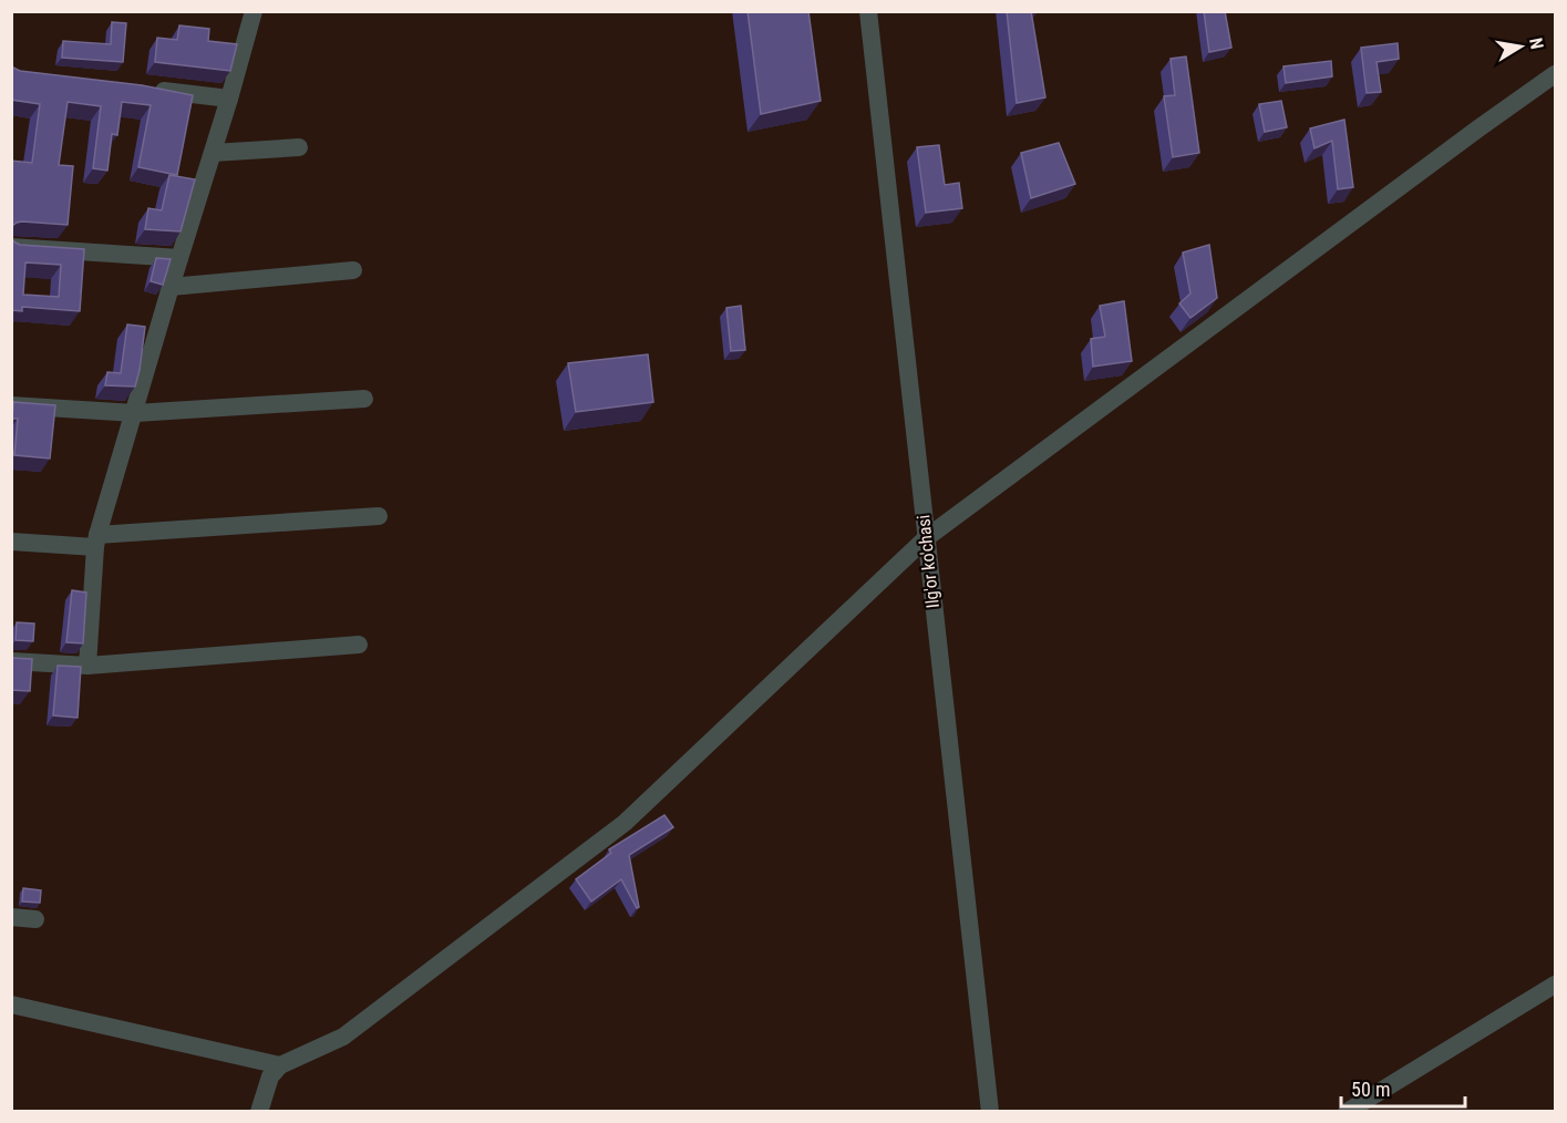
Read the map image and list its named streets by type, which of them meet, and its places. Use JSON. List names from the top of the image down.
{
  "streets": {
    "street": ["Ilg'or ko'chasi"]
  },
  "scale_bar": "50 m",
  "north": "right"
}
